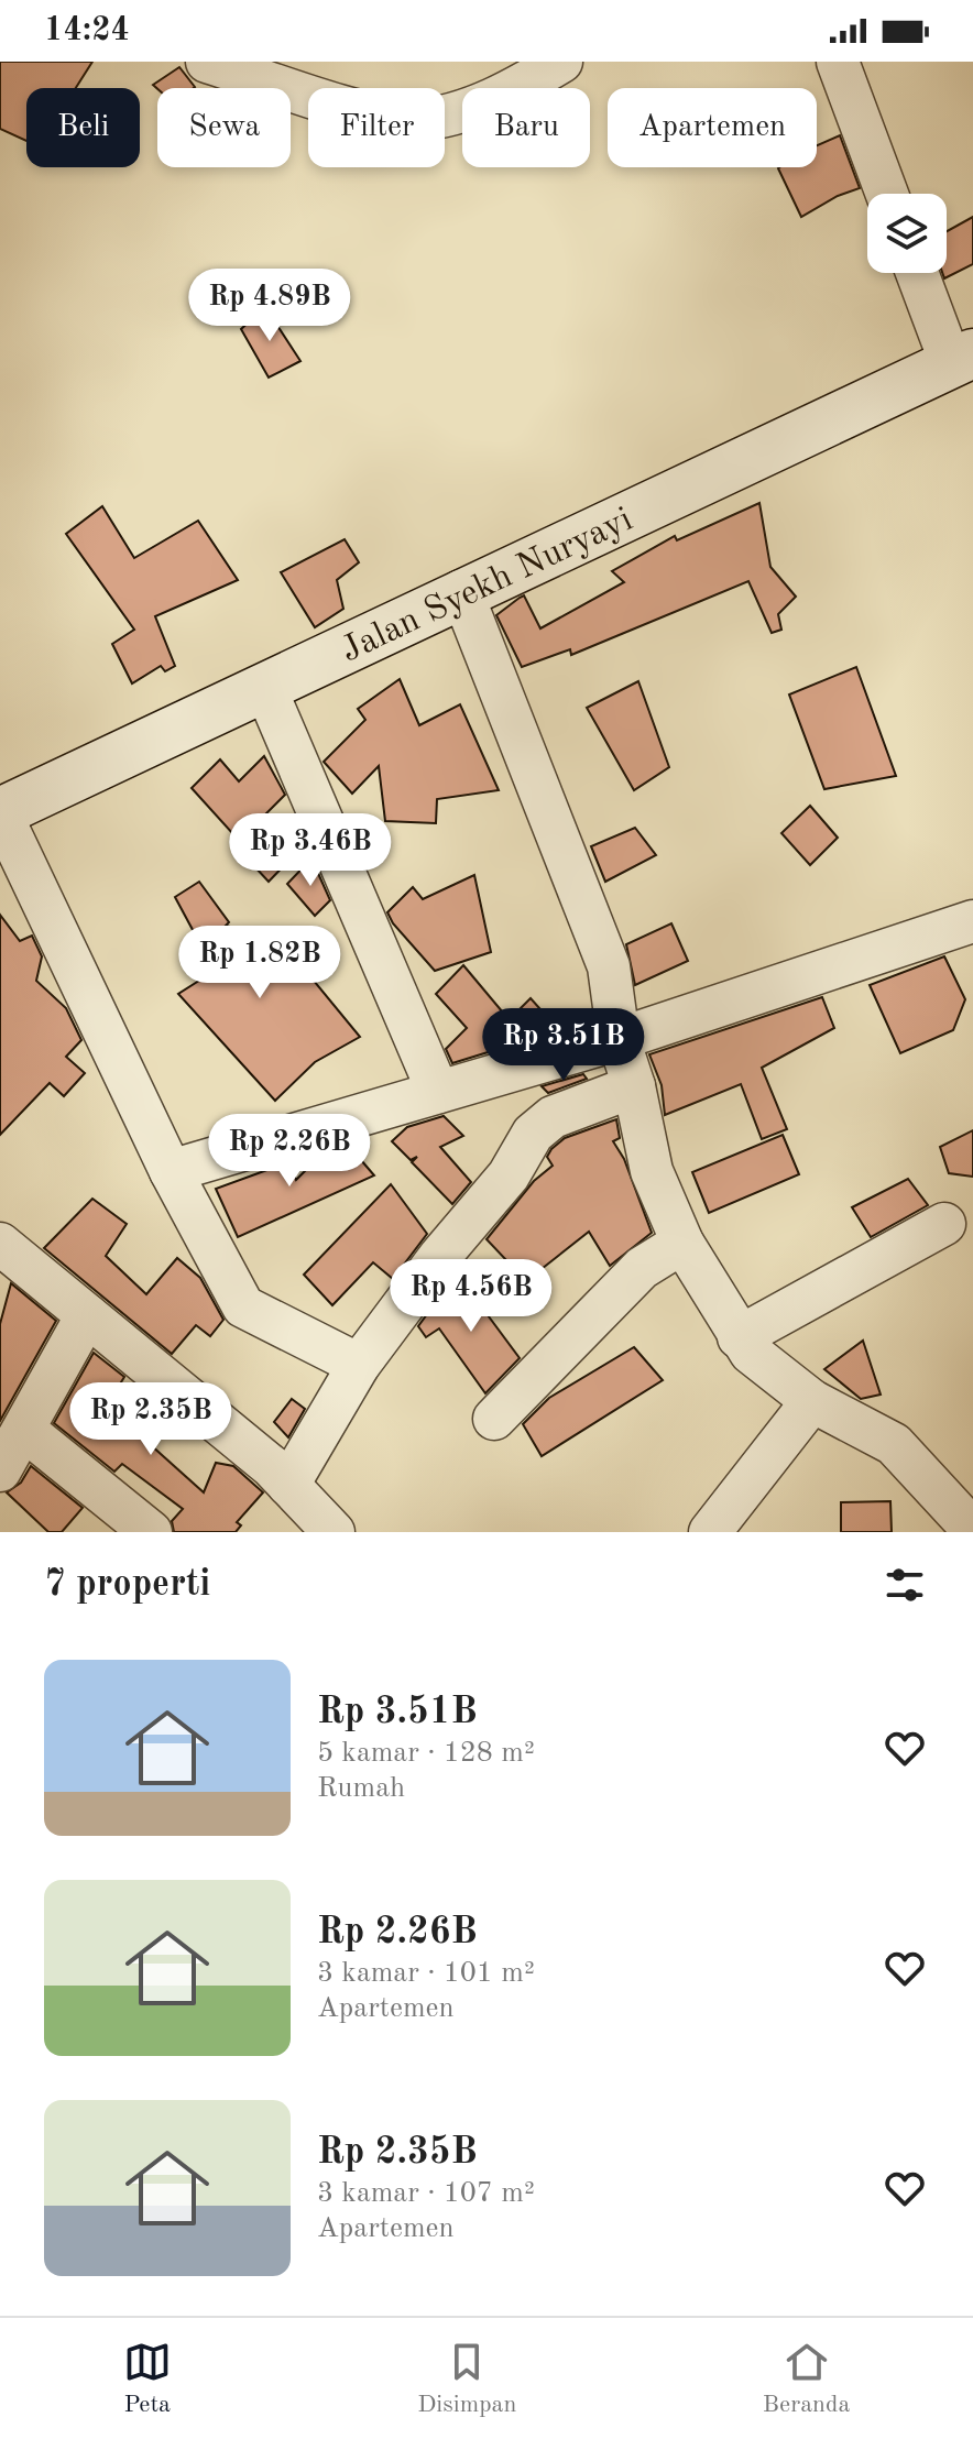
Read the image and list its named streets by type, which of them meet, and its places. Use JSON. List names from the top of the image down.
{
  "streets": {
    "main road": ["Jalan Syekh Nuryayi"]
  },
  "page": {
    "status": "14:24",
    "chip": [
      "Beli",
      "Sewa",
      "Filter",
      "Baru",
      "Apartemen"
    ],
    "price": [
      "Rp 4.89B",
      "Rp 3.46B",
      "Rp 1.82B",
      "Rp 3.51B",
      "Rp 2.26B",
      "Rp 4.56B",
      "Rp 2.35B"
    ],
    "heading": "7 properti",
    "list": [
      {
        "name": "Rp 3.51B",
        "note": "5 kamar · 128 m² · Rumah"
      },
      {
        "name": "Rp 2.26B",
        "note": "3 kamar · 101 m² · Apartemen"
      },
      {
        "name": "Rp 2.35B",
        "note": "3 kamar · 107 m² · Apartemen"
      }
    ],
    "tabs": ["Peta", "Disimpan", "Beranda"]
  }
}
